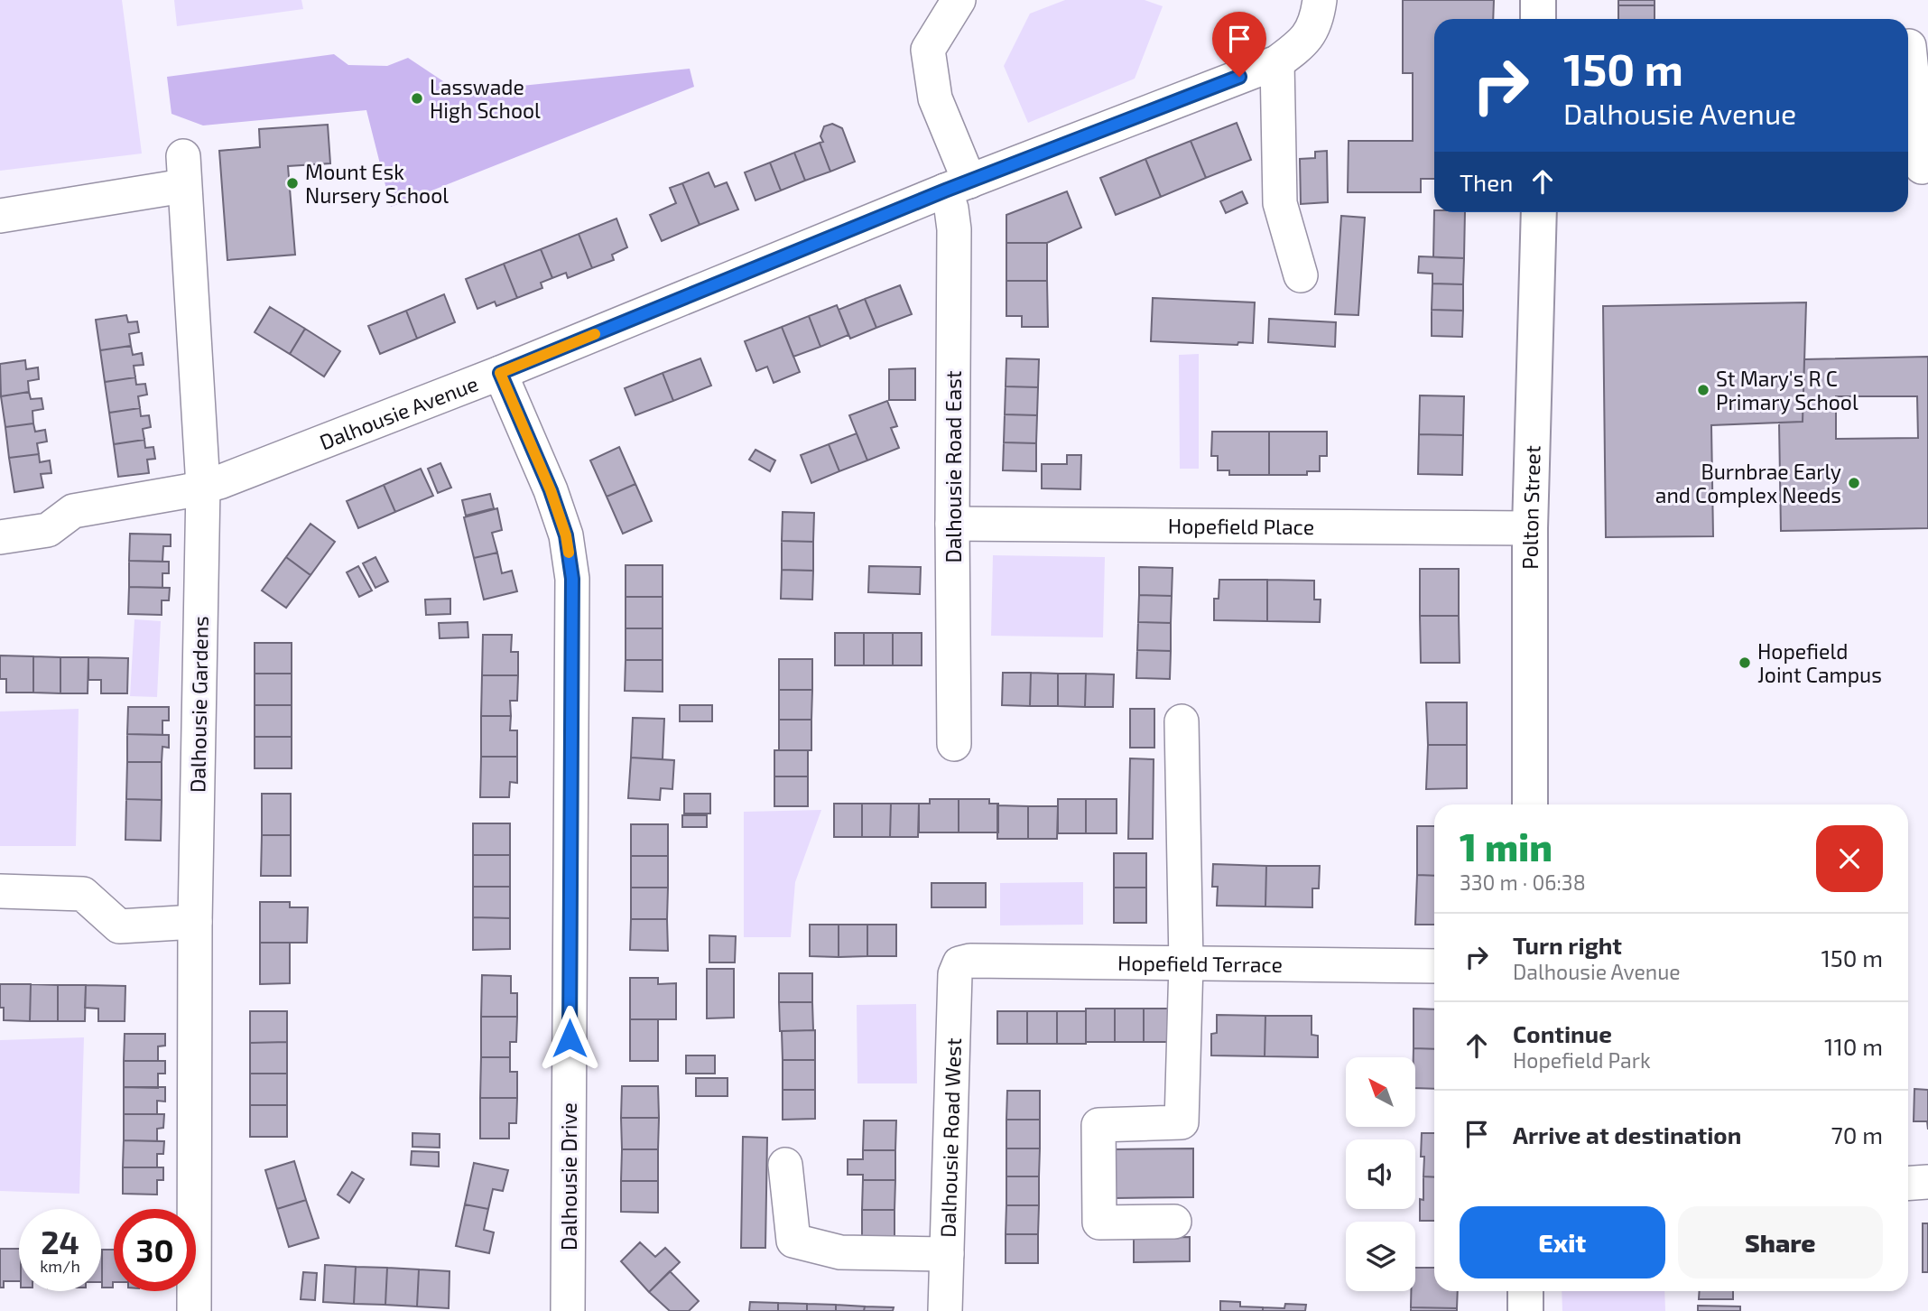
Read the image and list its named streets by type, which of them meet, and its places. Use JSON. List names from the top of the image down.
{
  "streets": {
    "main road": ["Polton Street"],
    "street": [
      "Dalhousie Avenue",
      "Dalhousie Road East",
      "Hopefield Place",
      "Dalhousie Gardens",
      "Hopefield Terrace",
      "Dalhousie Road West",
      "Dalhousie Drive"
    ]
  },
  "crossings": [
    ["Dalhousie Avenue", "Dalhousie Road East"],
    ["Dalhousie Avenue", "Dalhousie Gardens"],
    ["Dalhousie Avenue", "Dalhousie Drive"],
    ["Dalhousie Road East", "Hopefield Place"],
    ["Polton Street", "Hopefield Place"],
    ["Hopefield Terrace", "Dalhousie Road West"]
  ],
  "places": [
    "Lasswade High School",
    "Mount Esk Nursery School",
    "St Mary's R C Primary School",
    "Burnbrae Early and Complex Needs",
    "Hopefield Joint Campus"
  ],
  "north": "top left",
  "page": {
    "turn": ["150 m", "Dalhousie Avenue"],
    "then": "Then",
    "heading": ["1 min", "330 m · 06:38"],
    "list": [
      {
        "name": "Turn right",
        "note": "Dalhousie Avenue",
        "value": "150 m"
      },
      {
        "name": "Continue",
        "note": "Hopefield Park",
        "value": "110 m"
      },
      {
        "name": "Arrive at destination",
        "value": "70 m"
      }
    ],
    "buttons": ["Exit", "Share"],
    "speed": "24 km/h",
    "limit": "30"
  }
}
